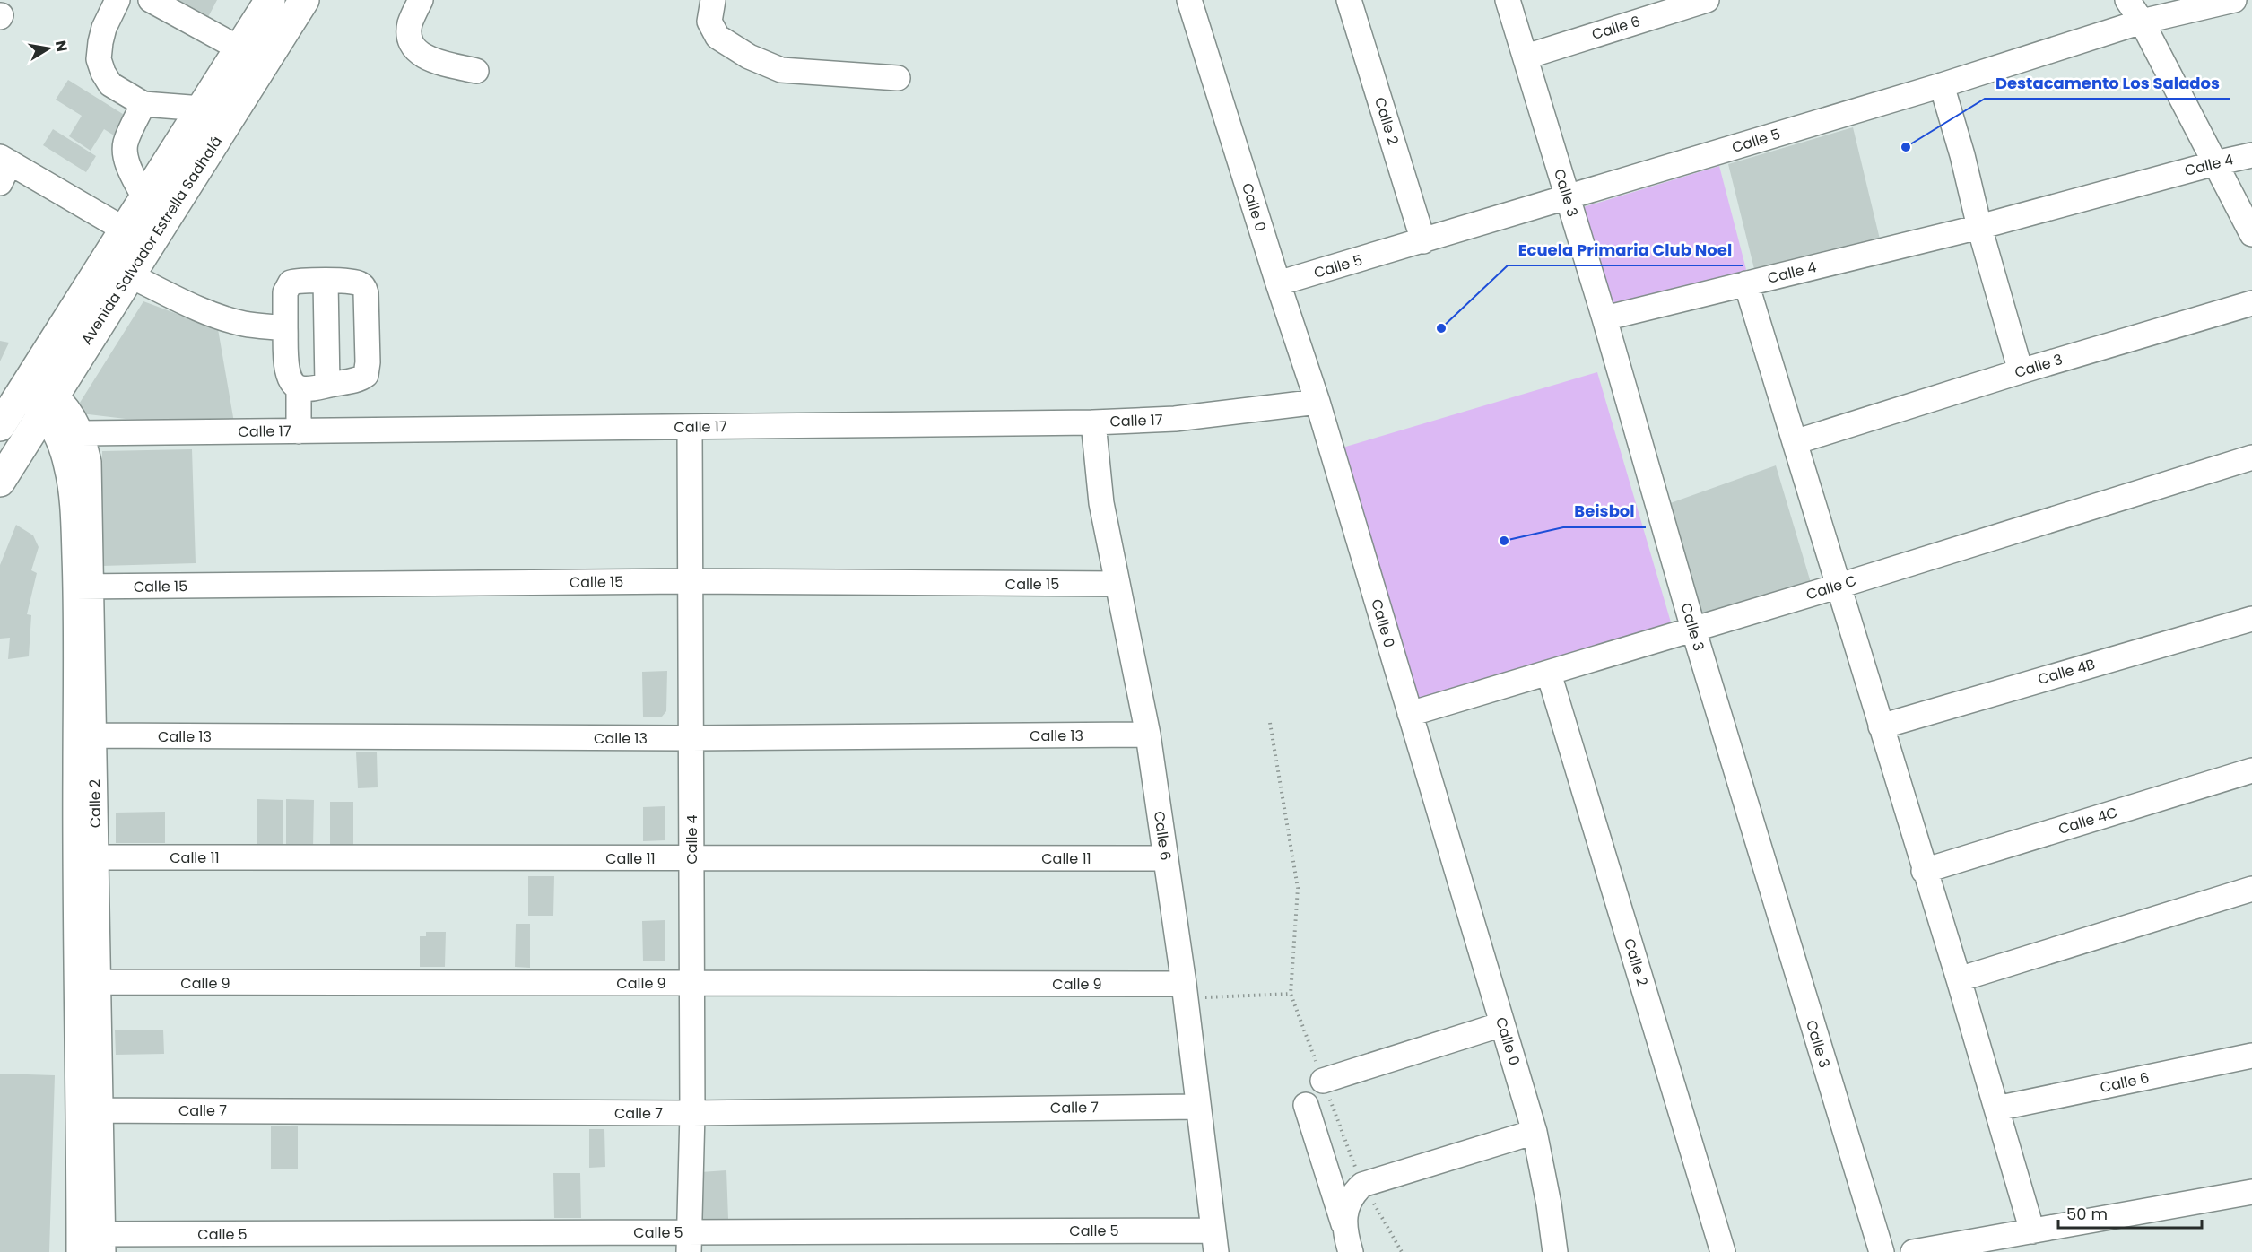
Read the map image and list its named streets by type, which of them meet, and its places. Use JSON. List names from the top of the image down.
{
  "streets": {
    "highway": ["Avenida Salvador Estrella Sadhalá"],
    "street": [
      "Calle 6",
      "Calle 2",
      "Calle 5",
      "Calle 4",
      "Calle 3",
      "Calle 0",
      "Calle 17",
      "Calle 15",
      "Calle C",
      "Calle 4B",
      "Calle 13",
      "Calle 4C",
      "Calle 11",
      "Calle 9",
      "Calle 7"
    ]
  },
  "crossings": [
    ["Calle 6", "Calle 5"],
    ["Calle 6", "Calle 3"],
    ["Calle 6", "Calle 17"],
    ["Calle 6", "Calle 15"],
    ["Calle 6", "Calle 13"],
    ["Calle 6", "Calle 11"],
    ["Calle 6", "Calle 9"],
    ["Calle 6", "Calle 7"],
    ["Calle 2", "Calle 5"],
    ["Calle 2", "Avenida Salvador Estrella Sadhalá"],
    ["Calle 2", "Calle 17"],
    ["Calle 2", "Calle 15"],
    ["Calle 2", "Calle C"],
    ["Calle 2", "Calle 13"],
    ["Calle 2", "Calle 11"],
    ["Calle 2", "Calle 9"],
    ["Calle 2", "Calle 7"],
    ["Calle 5", "Calle 4"],
    ["Calle 5", "Calle 3"],
    ["Calle 5", "Calle 0"],
    ["Calle 4", "Calle 3"],
    ["Calle 4", "Calle 17"],
    ["Calle 4", "Calle 15"],
    ["Calle 4", "Calle 13"],
    ["Calle 4", "Calle 11"],
    ["Calle 4", "Calle 9"],
    ["Calle 4", "Calle 7"],
    ["Calle 3", "Calle C"],
    ["Calle 0", "Calle 17"],
    ["Calle 0", "Calle C"]
  ],
  "places": ["Destacamento Los Salados", "Ecuela Primaria Club Noel", "Beisbol"],
  "scale_bar": "50 m",
  "north": "right"
}
